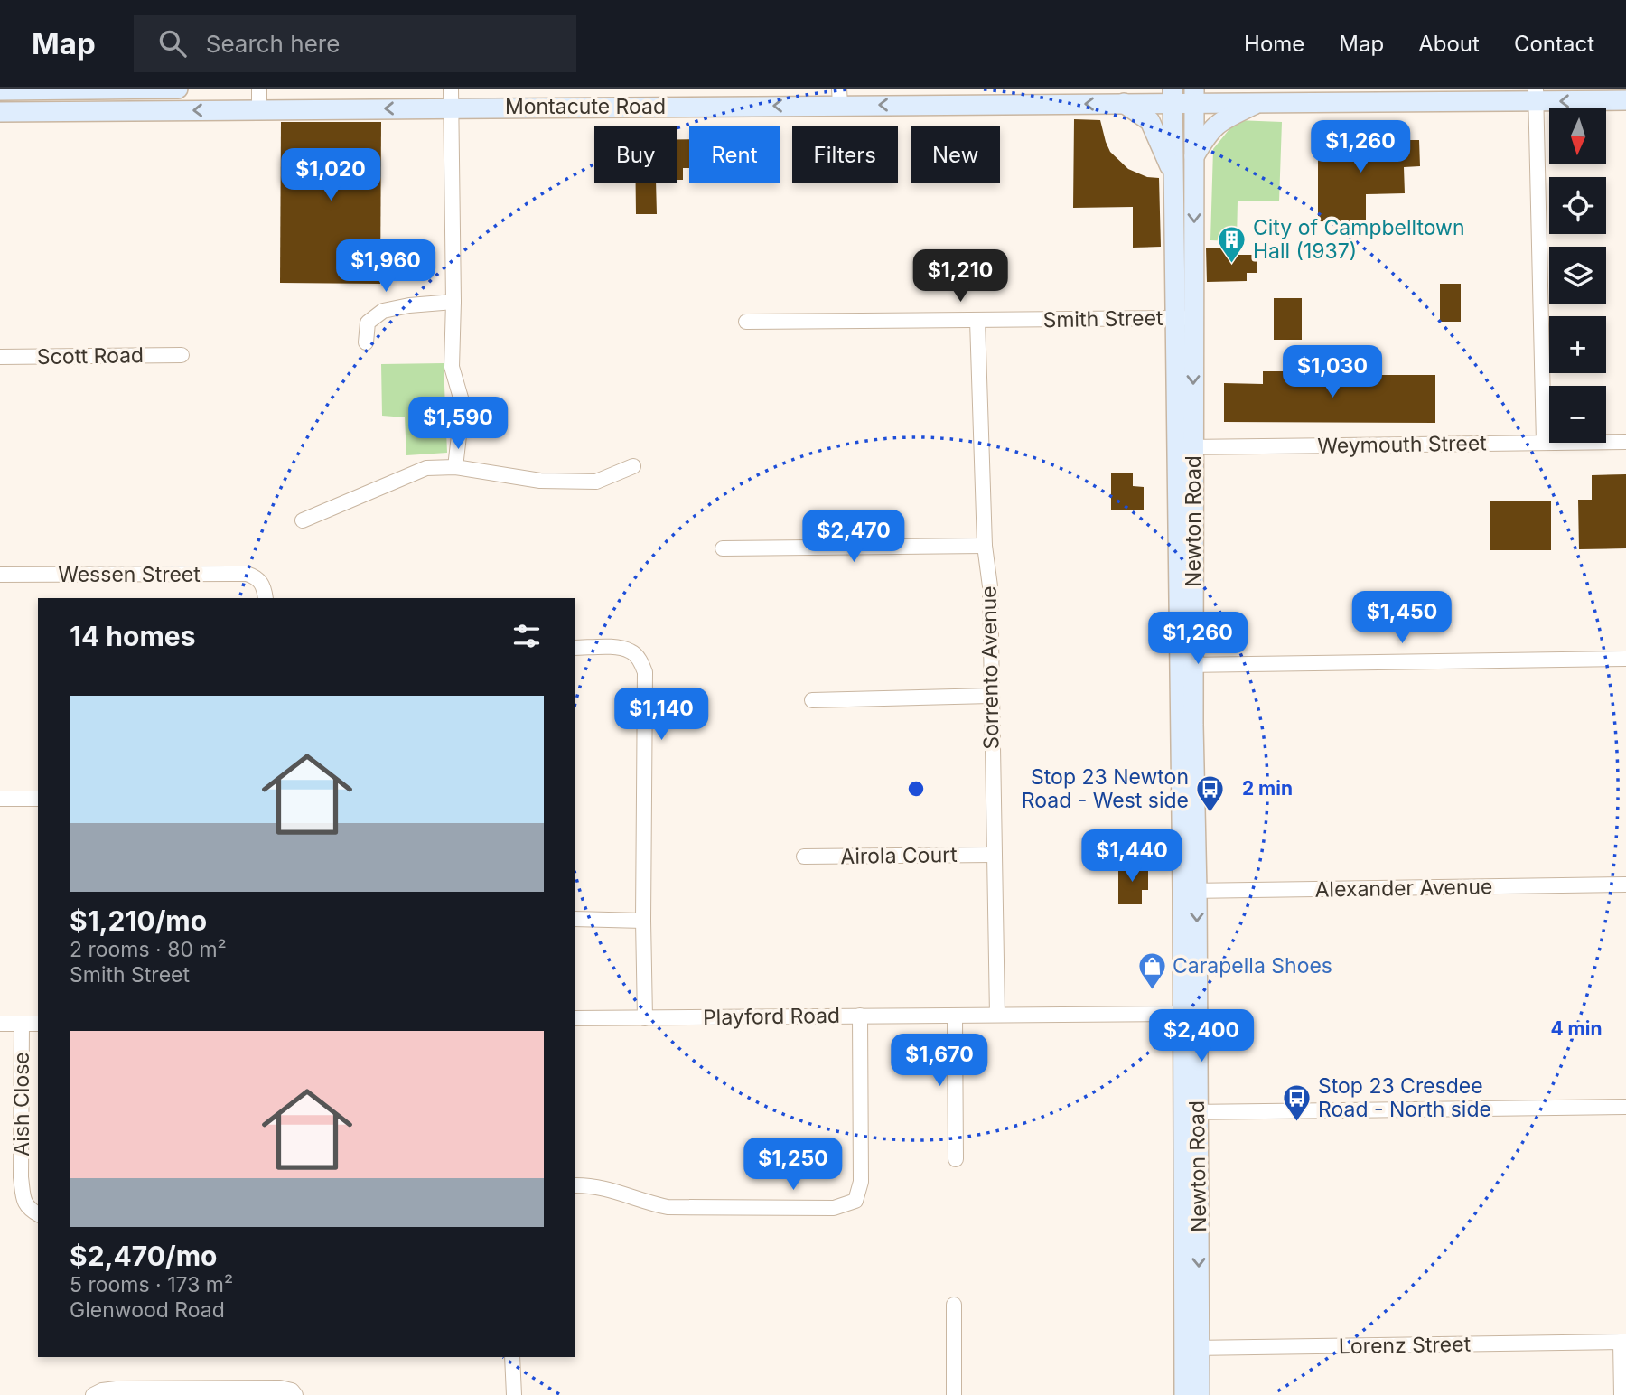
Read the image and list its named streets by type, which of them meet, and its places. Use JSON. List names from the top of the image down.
{
  "streets": {
    "main road": ["Montacute Road", "Newton Road"],
    "street": [
      "Smith Street",
      "Scott Road",
      "Weymouth Street",
      "Wessen Street",
      "Sorrento Avenue",
      "Airola Court",
      "Alexander Avenue",
      "Playford Road",
      "Aish Close",
      "Lorenz Street"
    ]
  },
  "crossings": [
    ["Montacute Road", "Newton Road"],
    ["Smith Street", "Newton Road"],
    ["Smith Street", "Sorrento Avenue"],
    ["Weymouth Street", "Newton Road"],
    ["Newton Road", "Alexander Avenue"],
    ["Newton Road", "Playford Road"],
    ["Newton Road", "Lorenz Street"],
    ["Sorrento Avenue", "Airola Court"],
    ["Sorrento Avenue", "Playford Road"]
  ],
  "one_way": ["Montacute Road"],
  "places": {
    "building": ["City of Campbelltown Hall (1937)"],
    "bus stop": ["Stop 23 Newton Road - West side", "Stop 23 Cresdee Road - North side"],
    "shop": ["Carapella Shoes"]
  },
  "north": "bottom",
  "page": {
    "header": "Map",
    "search": "Search here",
    "nav": [
      "Home",
      "Map",
      "About",
      "Contact"
    ],
    "map_buttons": ["+", "−"],
    "price": [
      "$1,260",
      "$1,020",
      "$1,960",
      "$1,210",
      "$1,030",
      "$1,590",
      "$2,470",
      "$1,450",
      "$1,260",
      "$1,140",
      "$1,440",
      "$2,400",
      "$1,670",
      "$1,250"
    ],
    "chip": [
      "Buy",
      "Rent",
      "Filters",
      "New"
    ],
    "heading": "14 homes",
    "list": [
      {
        "name": "$1,210/mo",
        "note": "2 rooms · 80 m² · Smith Street"
      },
      {
        "name": "$2,470/mo",
        "note": "5 rooms · 173 m² · Glenwood Road"
      }
    ]
  },
  "rings": ["2 min", "4 min"]
}
